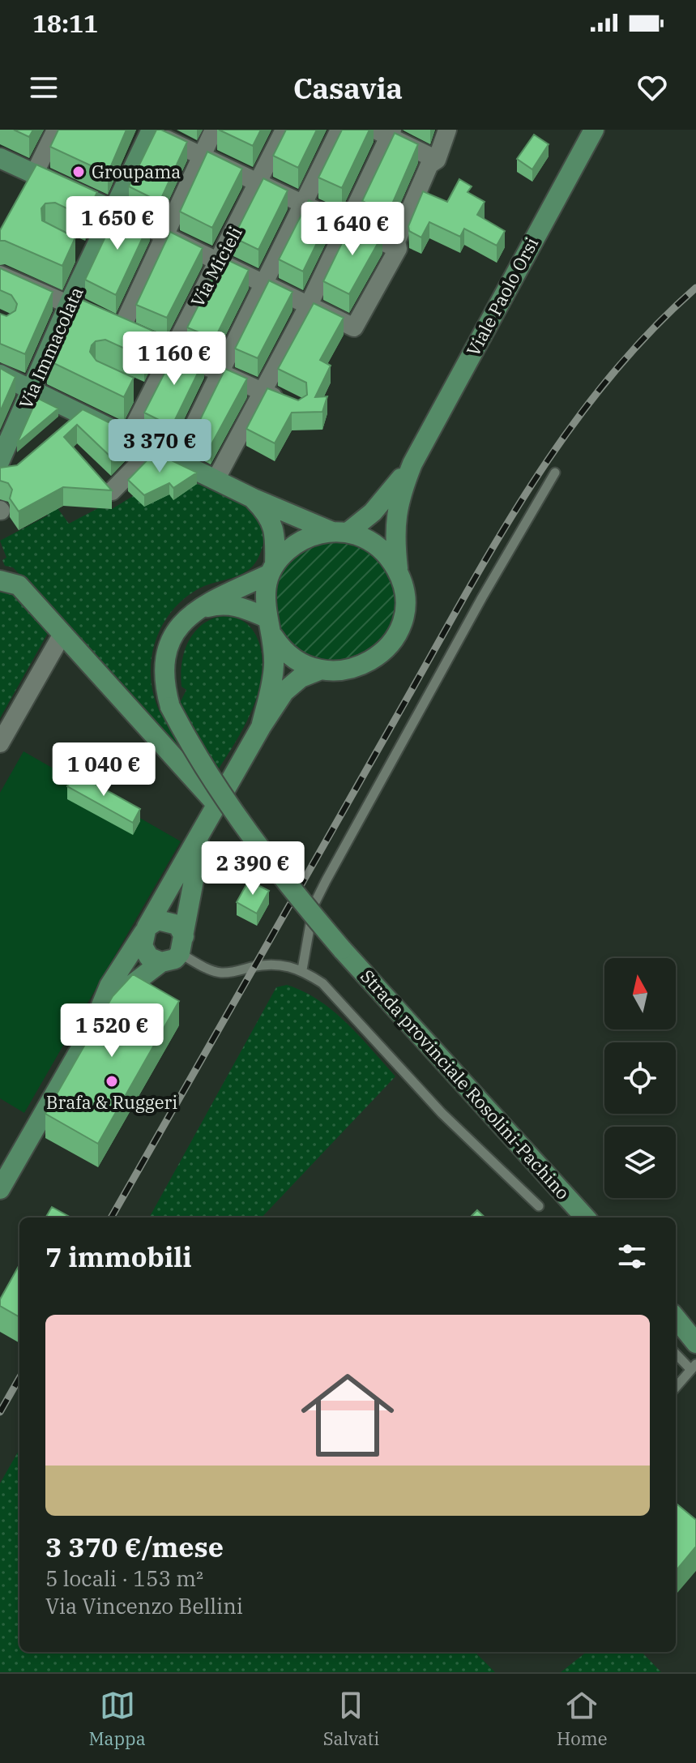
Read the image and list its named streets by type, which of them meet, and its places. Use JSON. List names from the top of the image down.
{
  "streets": {
    "main road": ["Viale Paolo Orsi", "Via Immacolata", "Strada provinciale Rosolini-Pachino"],
    "street": ["Via Micieli"]
  },
  "places": ["Groupama", "Brafa & Ruggeri"],
  "north": "top",
  "page": {
    "status": "18:11",
    "header": "Casavia",
    "price": [
      "1 650 €",
      "1 640 €",
      "1 160 €",
      "3 370 €",
      "1 040 €",
      "2 390 €",
      "1 520 €"
    ],
    "heading": "7 immobili",
    "list": [
      {
        "name": "3 370 €/mese",
        "note": "5 locali · 153 m² · Via Vincenzo Bellini"
      }
    ],
    "tabs": ["Mappa", "Salvati", "Home"]
  }
}
